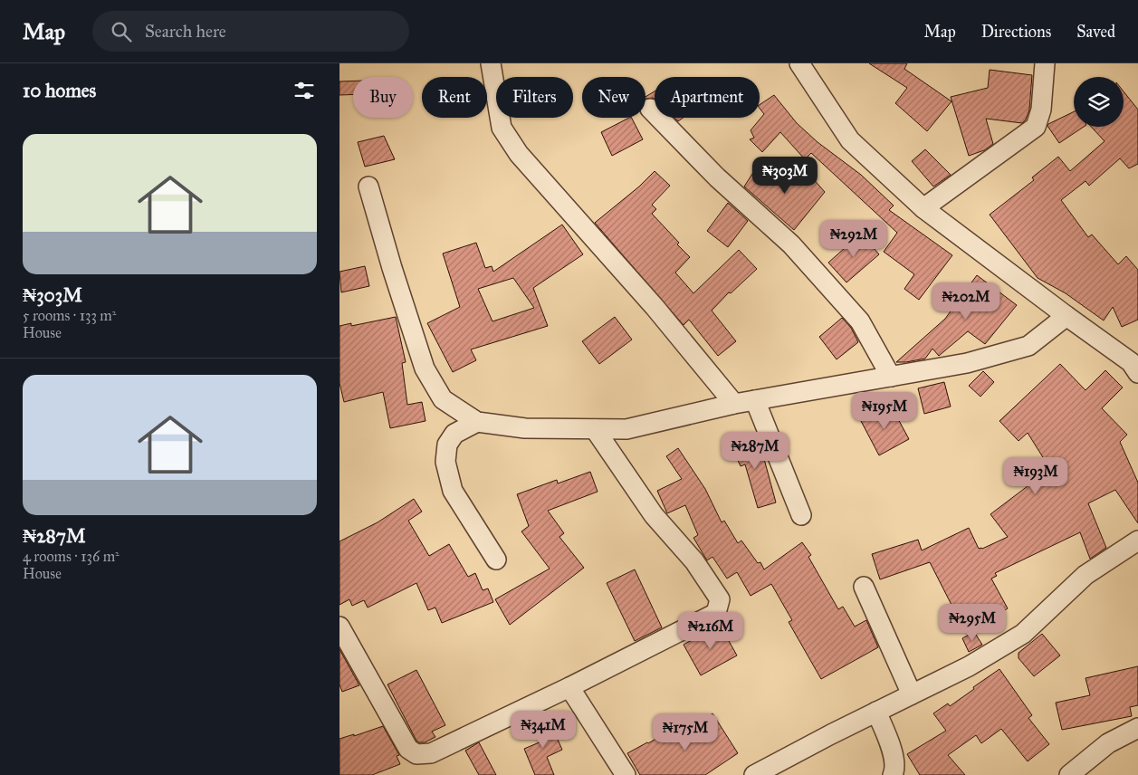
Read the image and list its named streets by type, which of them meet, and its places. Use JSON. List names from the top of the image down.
{
  "page": {
    "header": "Map",
    "search": "Search here",
    "nav": ["Map", "Directions", "Saved"],
    "heading": "10 homes",
    "chip": [
      "Buy",
      "Rent",
      "Filters",
      "New",
      "Apartment"
    ],
    "list": [
      {
        "name": "₦303M",
        "note": "5 rooms · 133 m² · House"
      },
      {
        "name": "₦287M",
        "note": "4 rooms · 136 m² · House"
      }
    ],
    "price": [
      "₦303M",
      "₦292M",
      "₦202M",
      "₦195M",
      "₦287M",
      "₦193M",
      "₦295M",
      "₦216M",
      "₦341M",
      "₦175M"
    ]
  }
}
